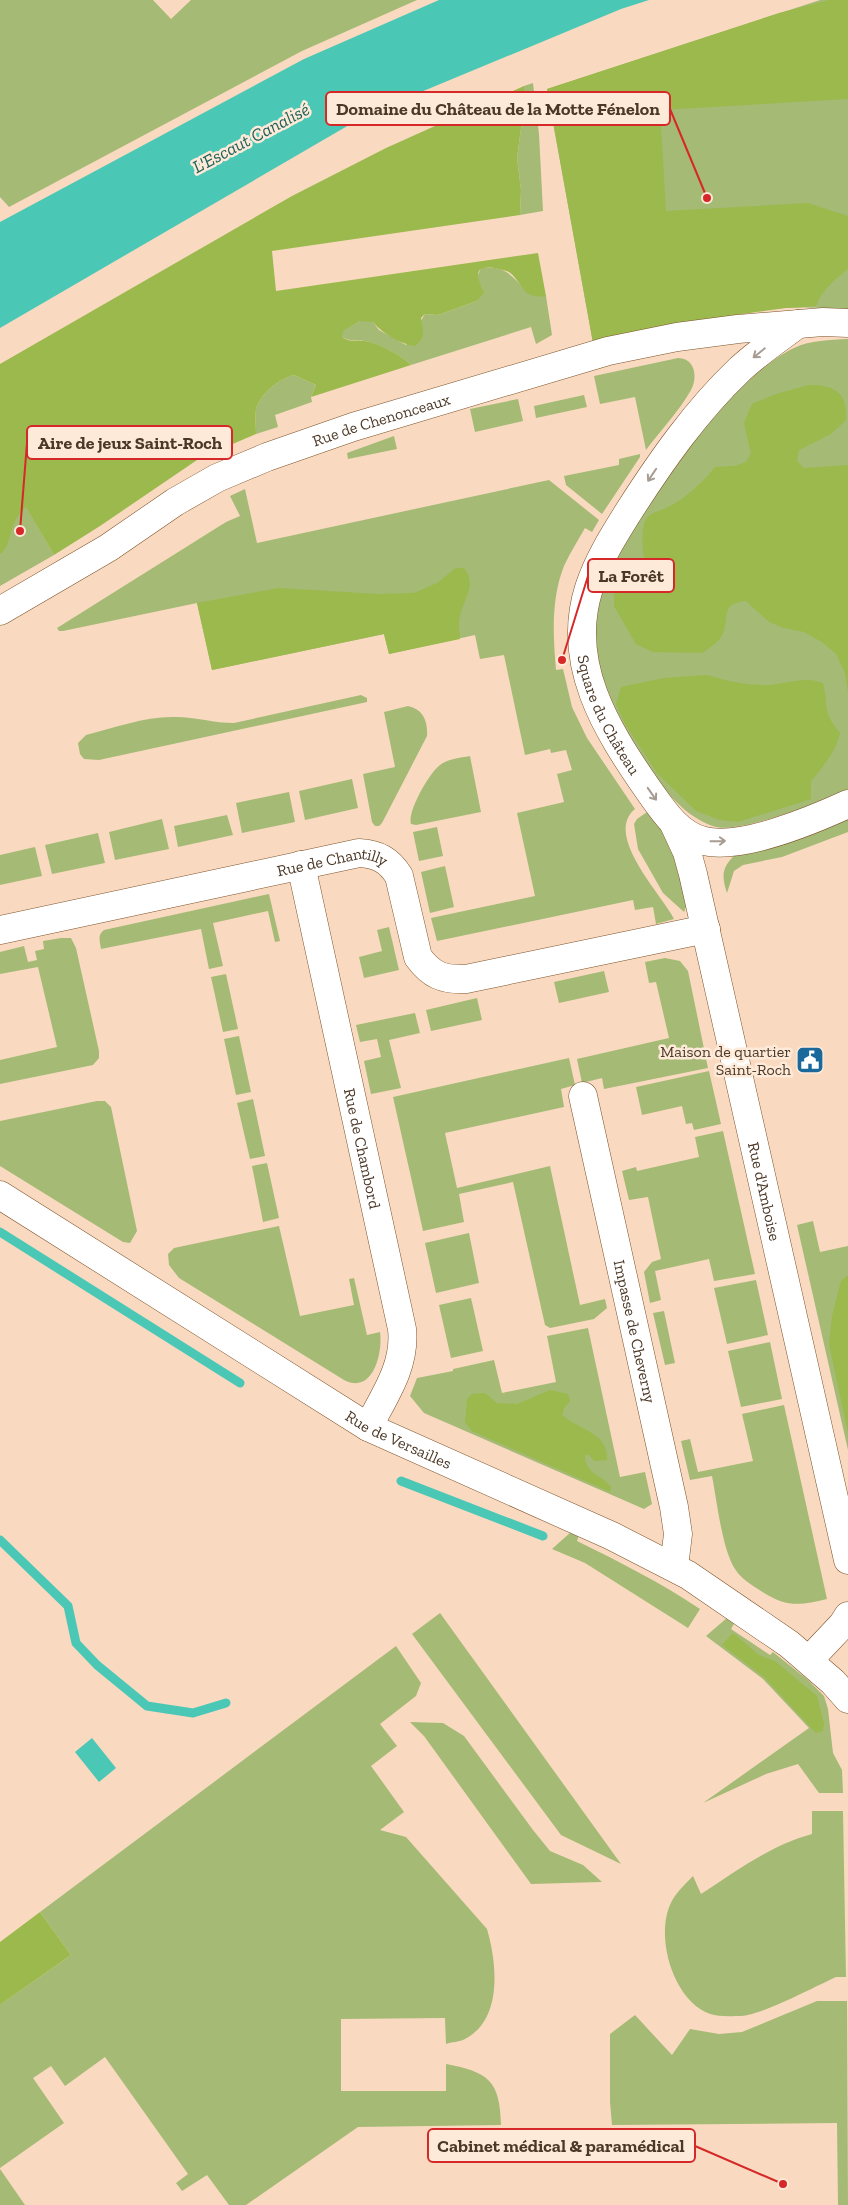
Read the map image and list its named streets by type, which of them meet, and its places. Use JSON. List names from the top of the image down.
{
  "streets": {
    "street": [
      "Rue de Chenonceaux",
      "Square du Château",
      "Rue de Chantilly",
      "Rue de Chambord",
      "Rue d'Amboise",
      "Impasse de Cheverny",
      "Rue de Versailles"
    ]
  },
  "crossings": [
    ["Rue de Chenonceaux", "Square du Château"],
    ["Square du Château", "Rue d'Amboise"],
    ["Rue de Chantilly", "Rue de Chambord"],
    ["Rue de Chantilly", "Rue d'Amboise"],
    ["Rue de Chambord", "Rue de Versailles"],
    ["Impasse de Cheverny", "Rue de Versailles"]
  ],
  "water": ["L'Escaut Canalisé"],
  "places": {
    "other": [
      "Domaine du Château de la Motte Fénelon",
      "Aire de jeux Saint-Roch",
      "La Forêt",
      "Cabinet médical & paramédical"
    ],
    "public building": ["Maison de quartier Saint-Roch"]
  }
}
